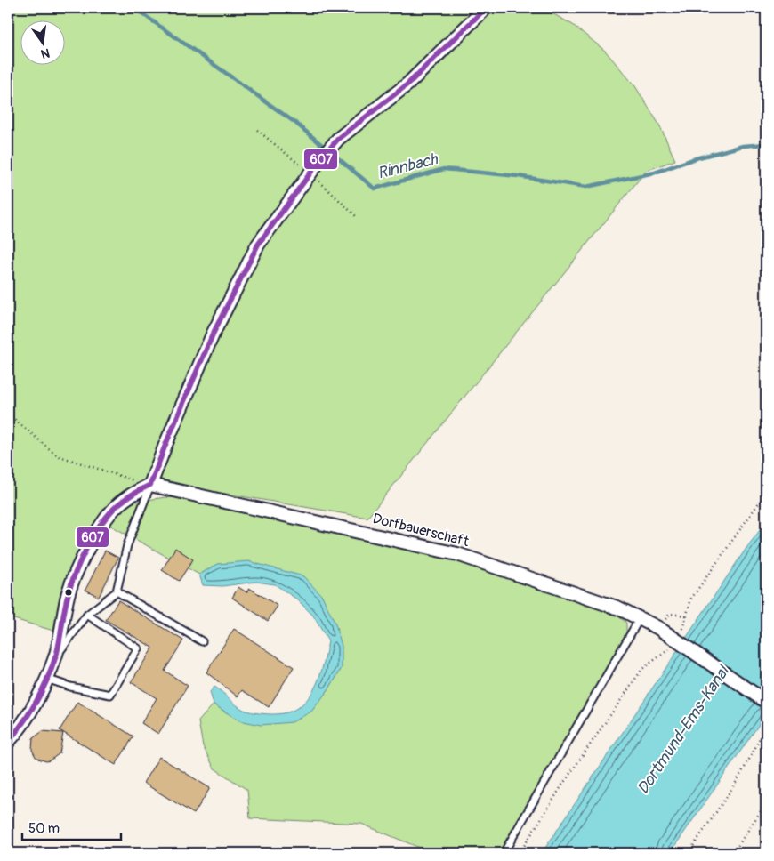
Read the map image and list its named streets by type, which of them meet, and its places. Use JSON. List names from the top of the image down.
{
  "streets": {
    "street": ["Dorfbauerschaft"]
  },
  "water": ["Rinnbach", "Dortmund-Ems-Kanal"],
  "lines": ["transit line 607"],
  "scale_bar": "50 m",
  "north": "bottom"
}
